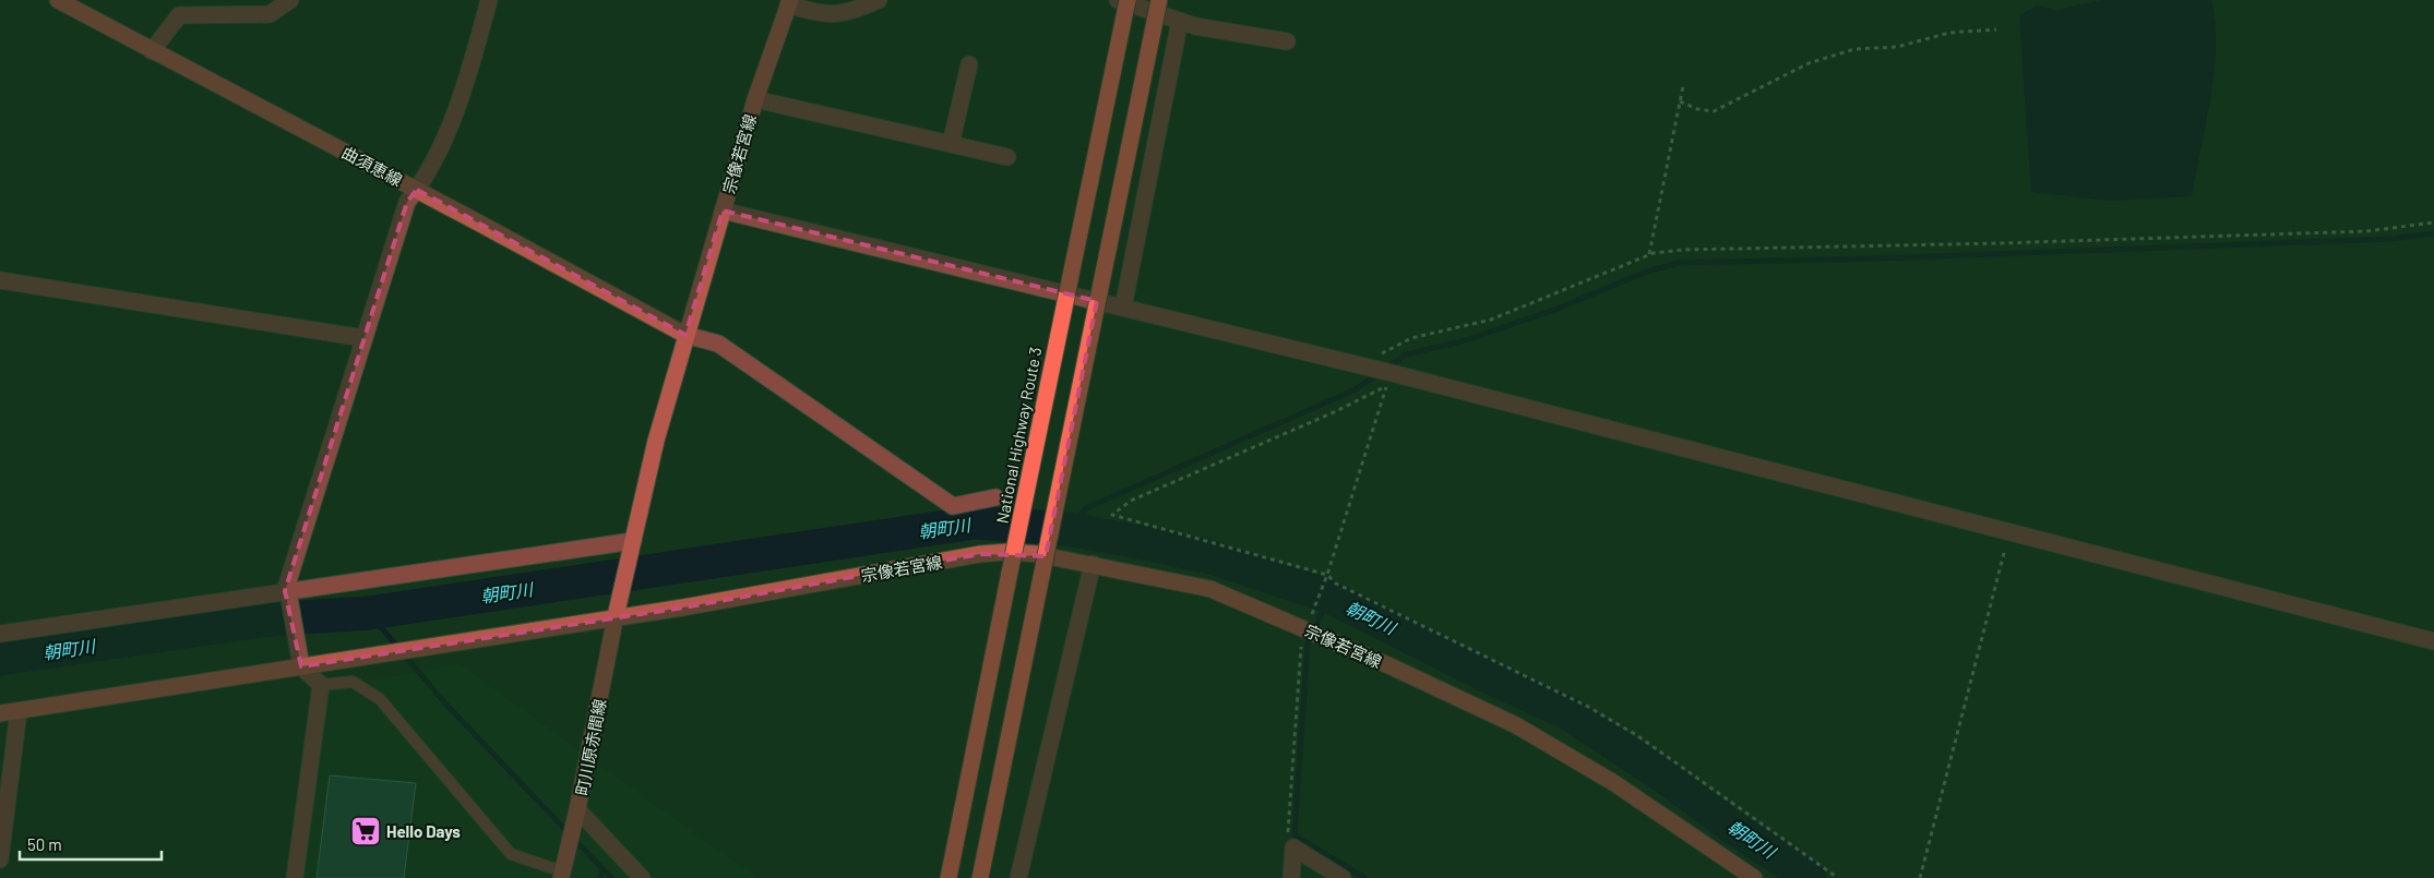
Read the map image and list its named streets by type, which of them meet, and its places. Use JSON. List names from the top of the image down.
{
  "streets": {
    "highway": ["National Highway Route 3"],
    "main road": ["宗像若宮線", "曲須恵線", "町川原赤間線"]
  },
  "crossings": [
    ["宗像若宮線", "曲須恵線"],
    ["宗像若宮線", "町川原赤間線"]
  ],
  "water": ["朝町川"],
  "places": {
    "supermarket": ["Hello Days"]
  },
  "scale_bar": "50 m"
}
